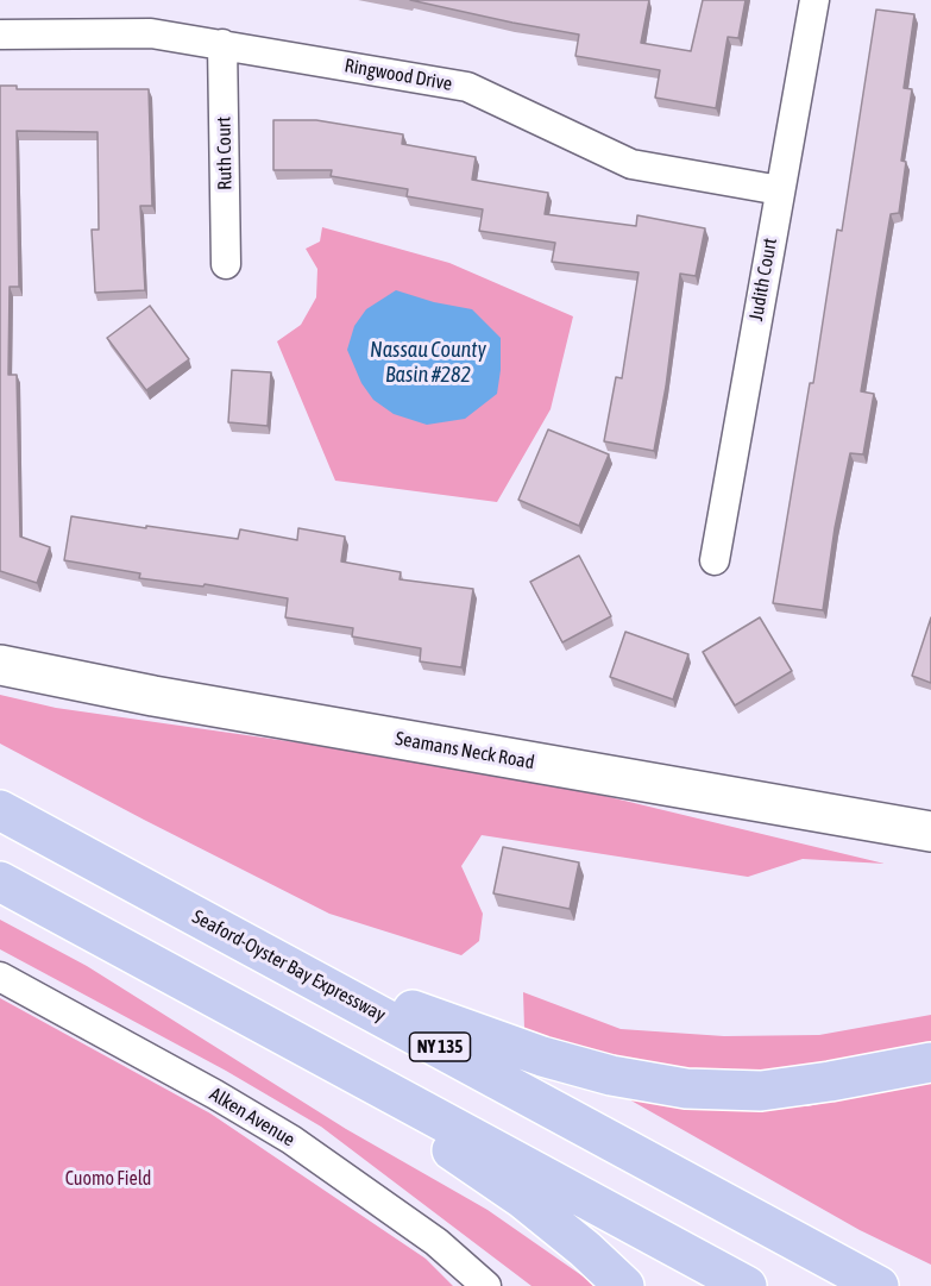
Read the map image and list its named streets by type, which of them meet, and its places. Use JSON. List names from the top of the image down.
{
  "streets": {
    "highway": ["Seaford-Oyster Bay Expressway", "NY 135"],
    "main road": ["Seamans Neck Road"],
    "street": [
      "Ringwood Drive",
      "Ruth Court",
      "Judith Court",
      "Alken Avenue"
    ]
  },
  "crossings": [
    ["Ringwood Drive", "Ruth Court"],
    ["Ringwood Drive", "Judith Court"]
  ],
  "water": ["Nassau County Basin #282"],
  "parks": ["Cuomo Field"]
}
